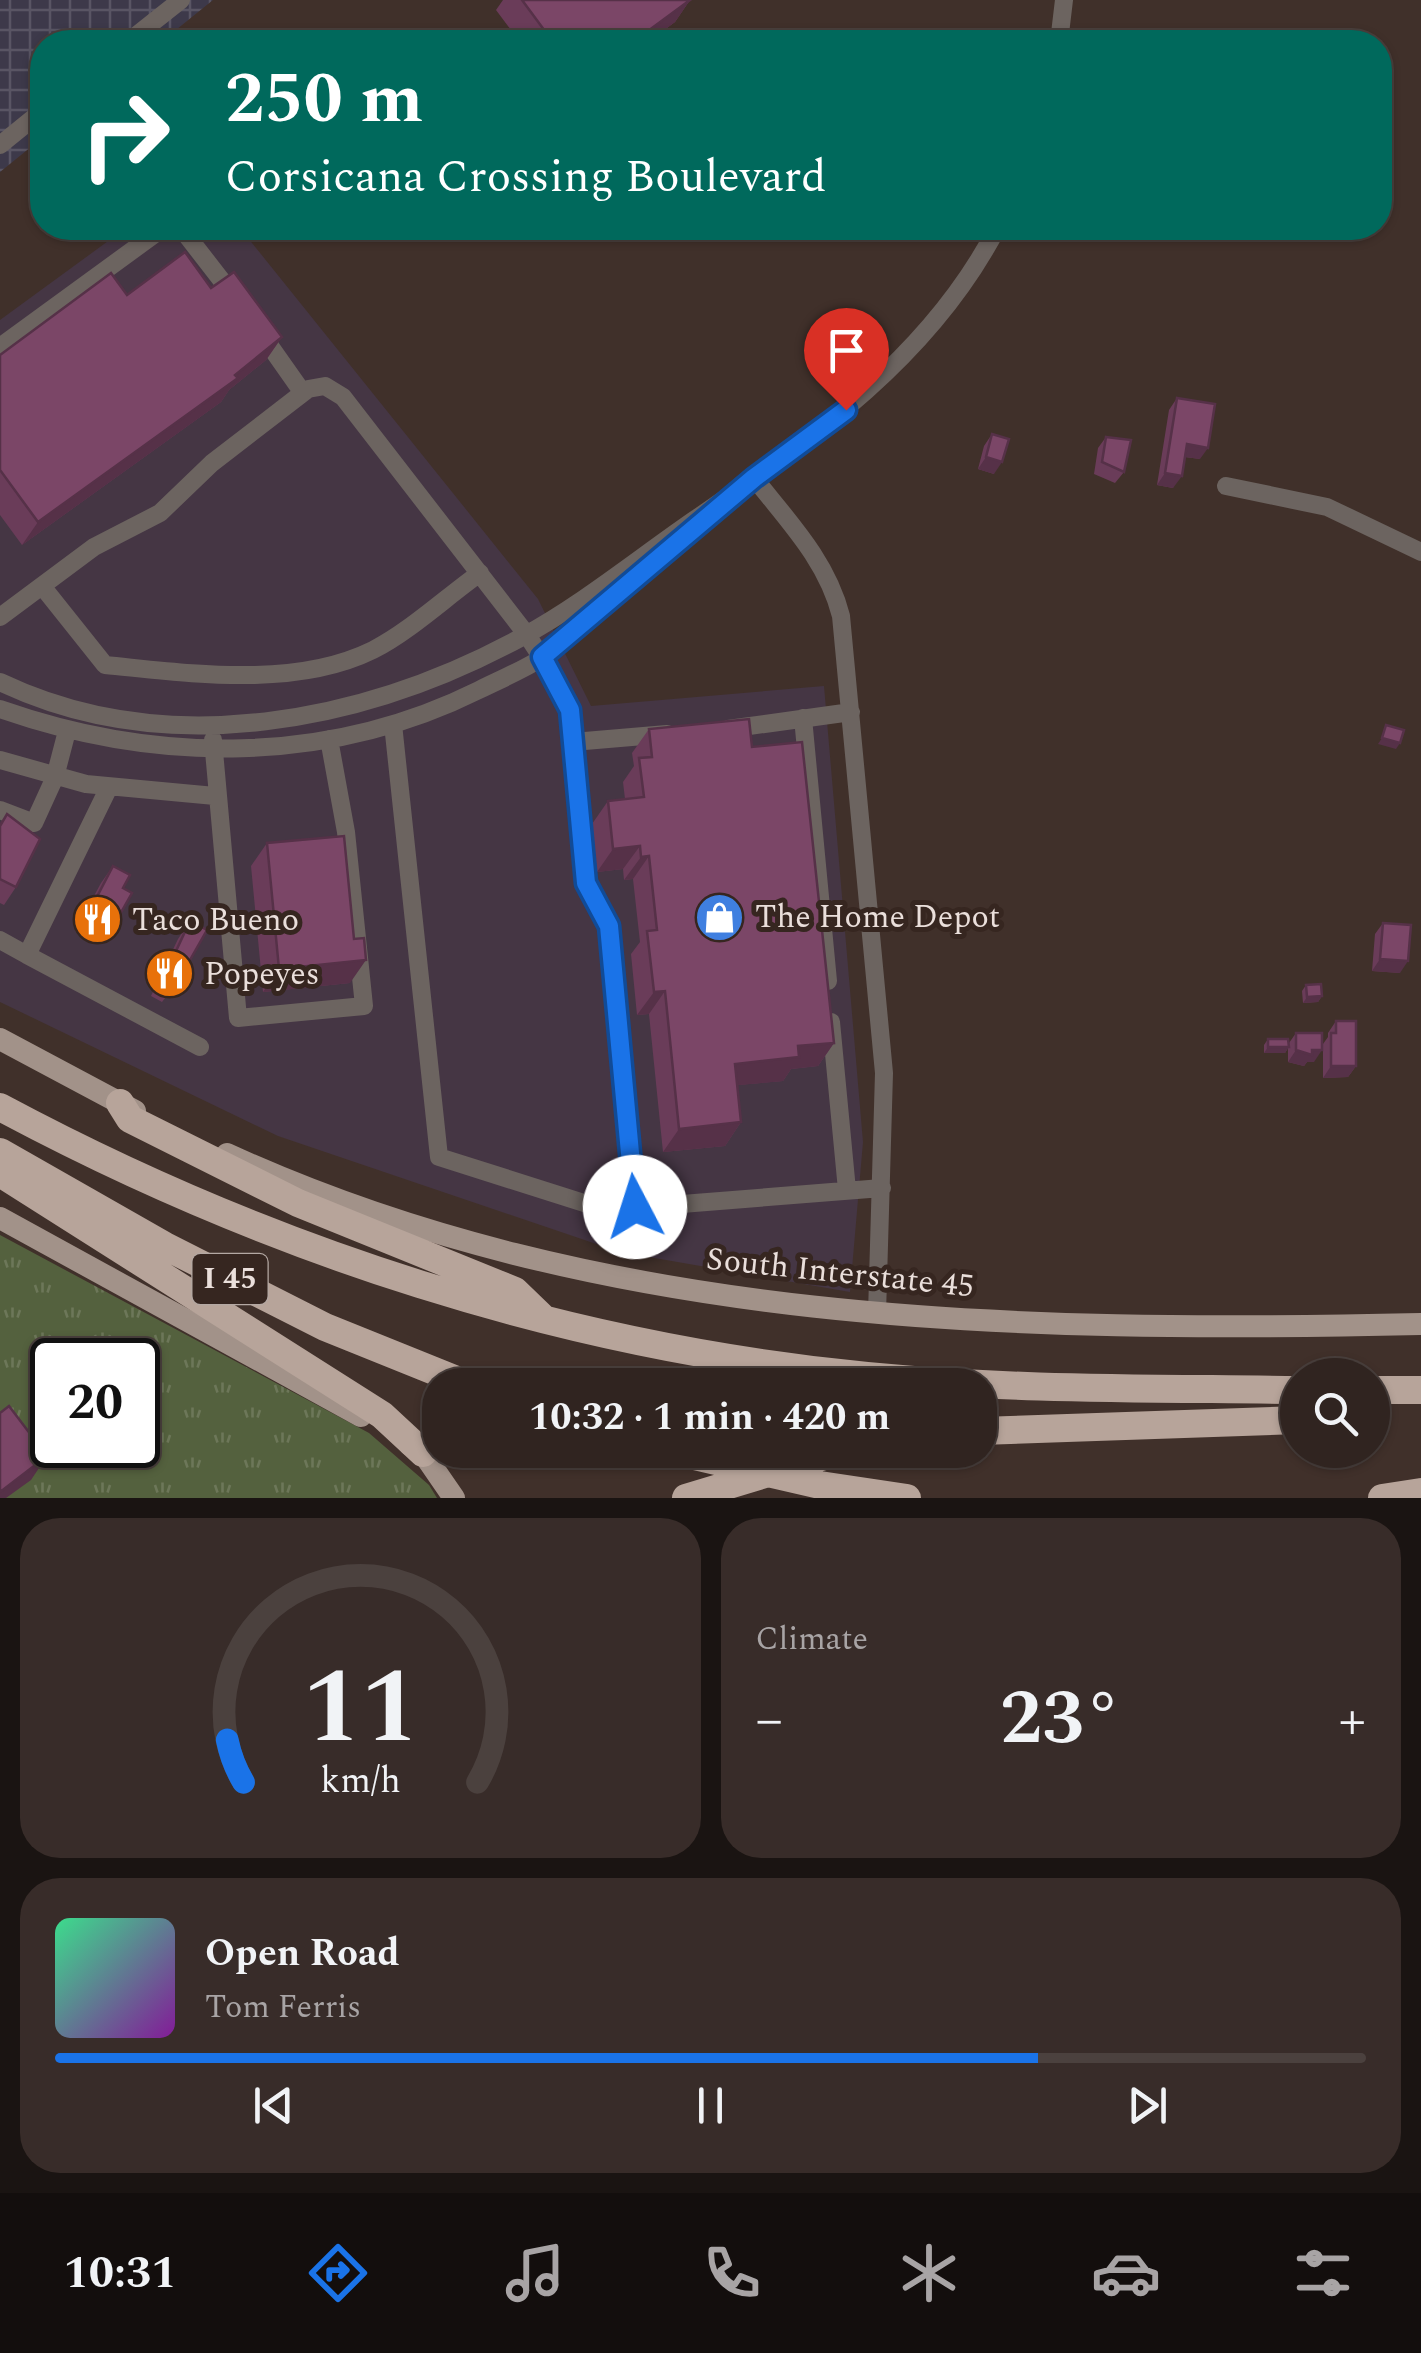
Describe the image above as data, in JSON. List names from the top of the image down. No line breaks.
{"streets":{"highway":["I 45"],"main road":["South Interstate 45"]},"places":{"shop":["The Home Depot"],"restaurant":["Taco Bueno","Popeyes"]},"page":{"turn":["250 m","Corsicana Crossing Boulevard"],"limit":"20","trip":"10:32 · 1 min · 420 m","tile":"Climate","heat":["−","23°","+"],"song":["Open Road","Tom Ferris"],"tabs":"10:31","gauge":["11","km/h"]}}
